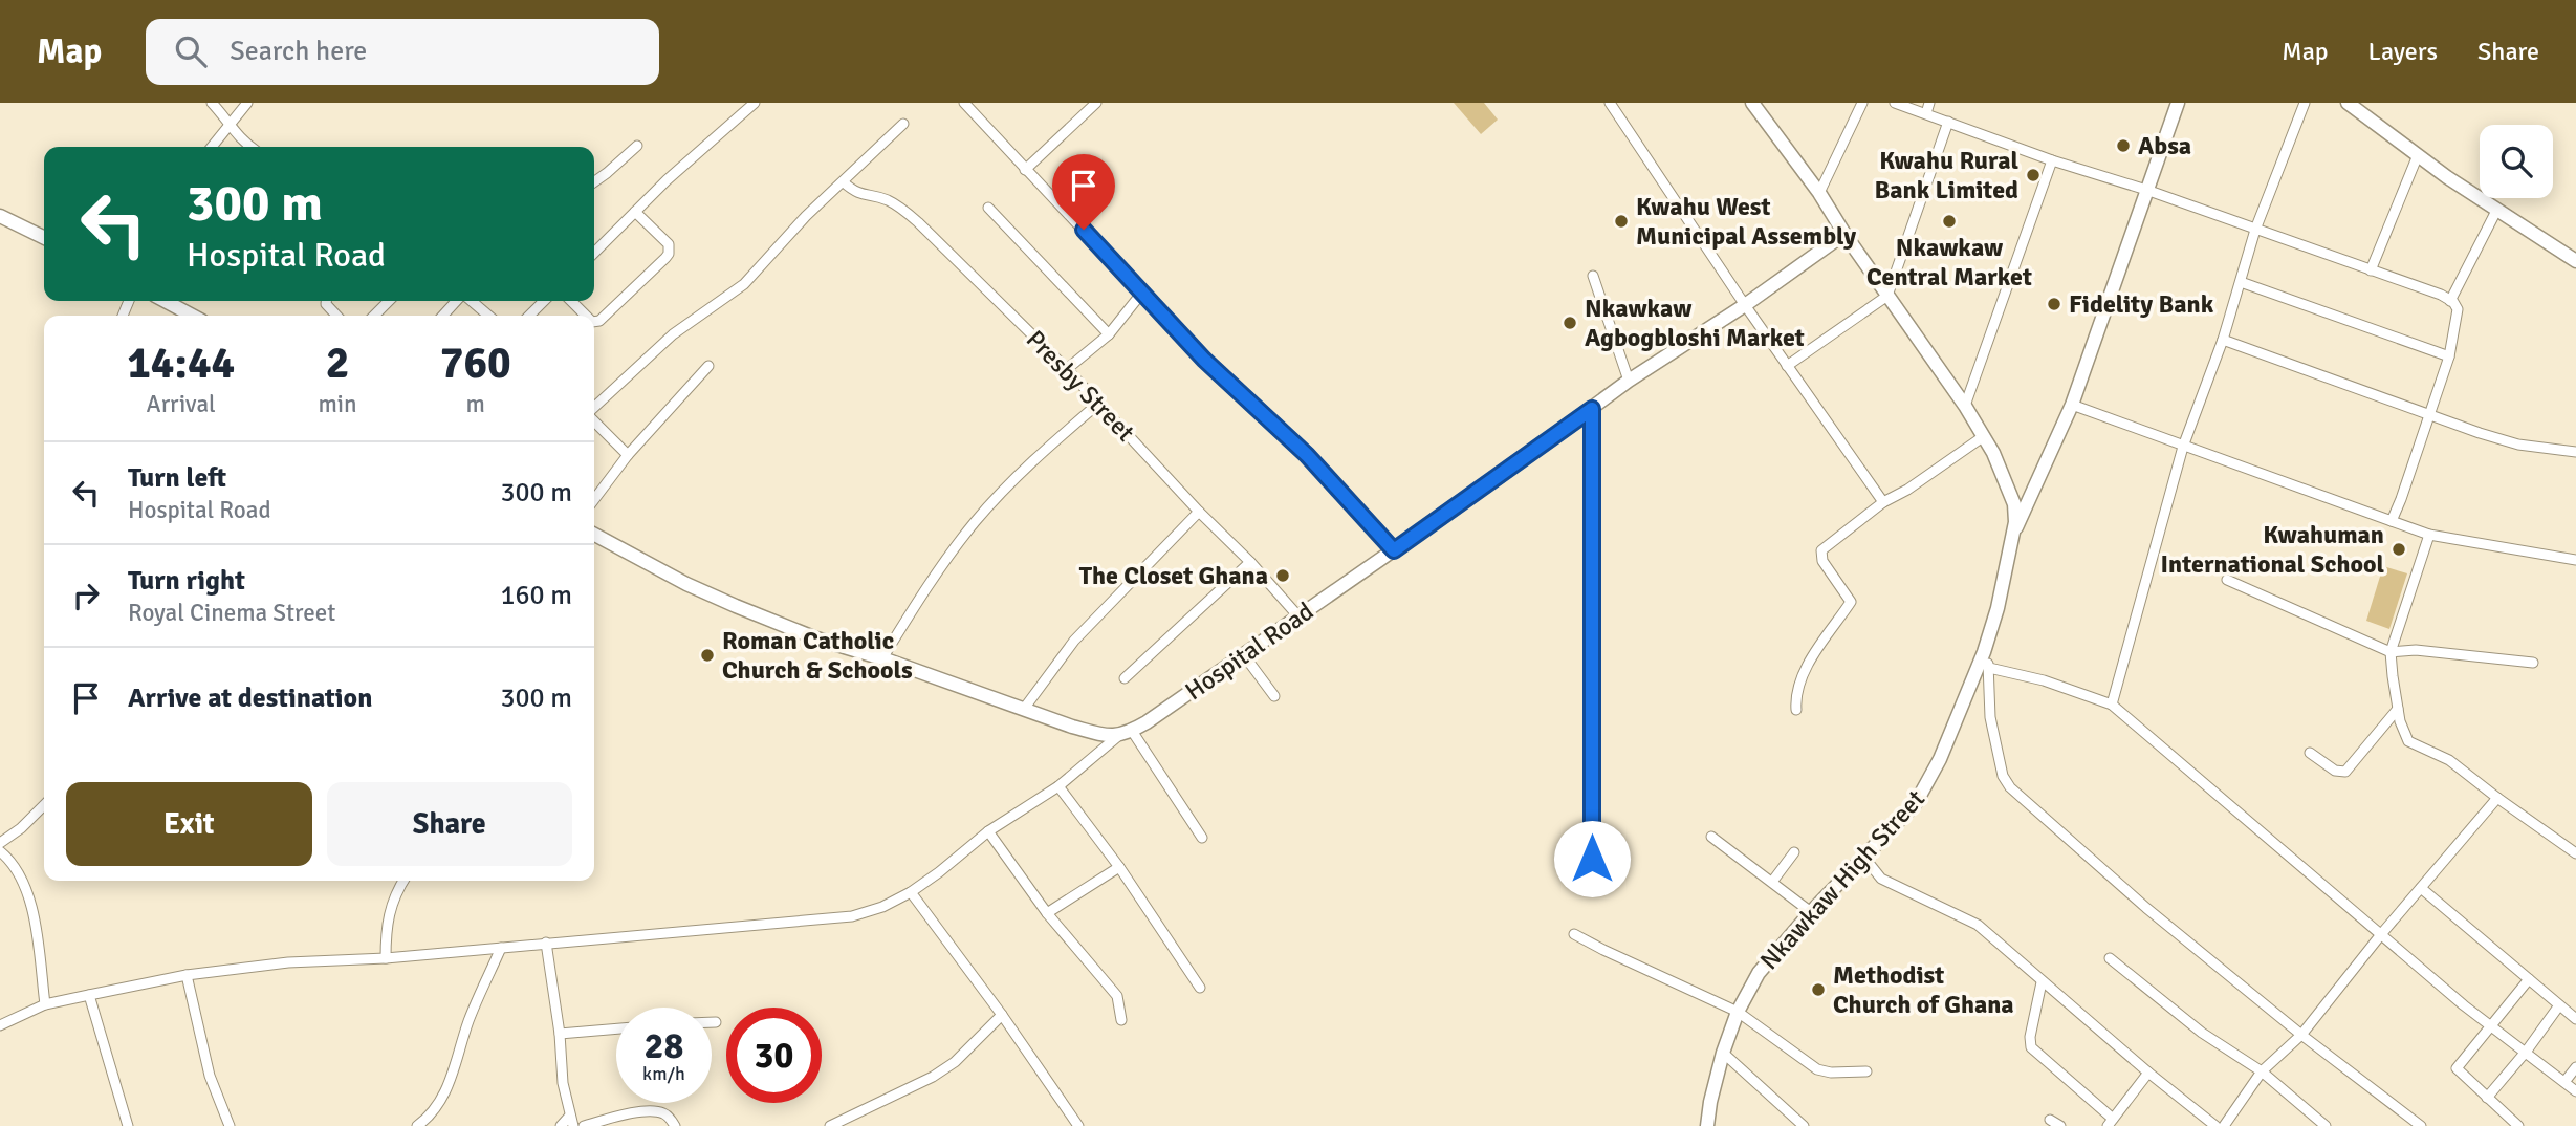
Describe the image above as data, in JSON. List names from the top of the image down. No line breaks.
{"streets":{"main road":["Hospital Road","Nkawkaw High Street"],"street":["Presby Street"]},"crossings":[["Presby Street","Hospital Road"],["Hospital Road","Nkawkaw High Street"]],"places":["Absa","Kwahu Rural Bank Limited","Kwahu West Municipal Assembly","Nkawkaw Central Market","Fidelity Bank","Nkawkaw Agbogbloshi Market","Kwahuman International School","The Closet Ghana","Roman Catholic Church & Schools","Methodist Church of Ghana"],"page":{"header":"Map","search":"Search here","nav":["Map","Layers","Share"],"turn":["300 m","Hospital Road"],"eta":["14:44","Arrival","2","min","760","m"],"list":[{"name":"Turn left","note":"Hospital Road","value":"300 m"},{"name":"Turn right","note":"Royal Cinema Street","value":"160 m"},{"name":"Arrive at destination","value":"300 m"}],"buttons":["Exit","Share"],"speed":"28 km/h","limit":"30"}}
